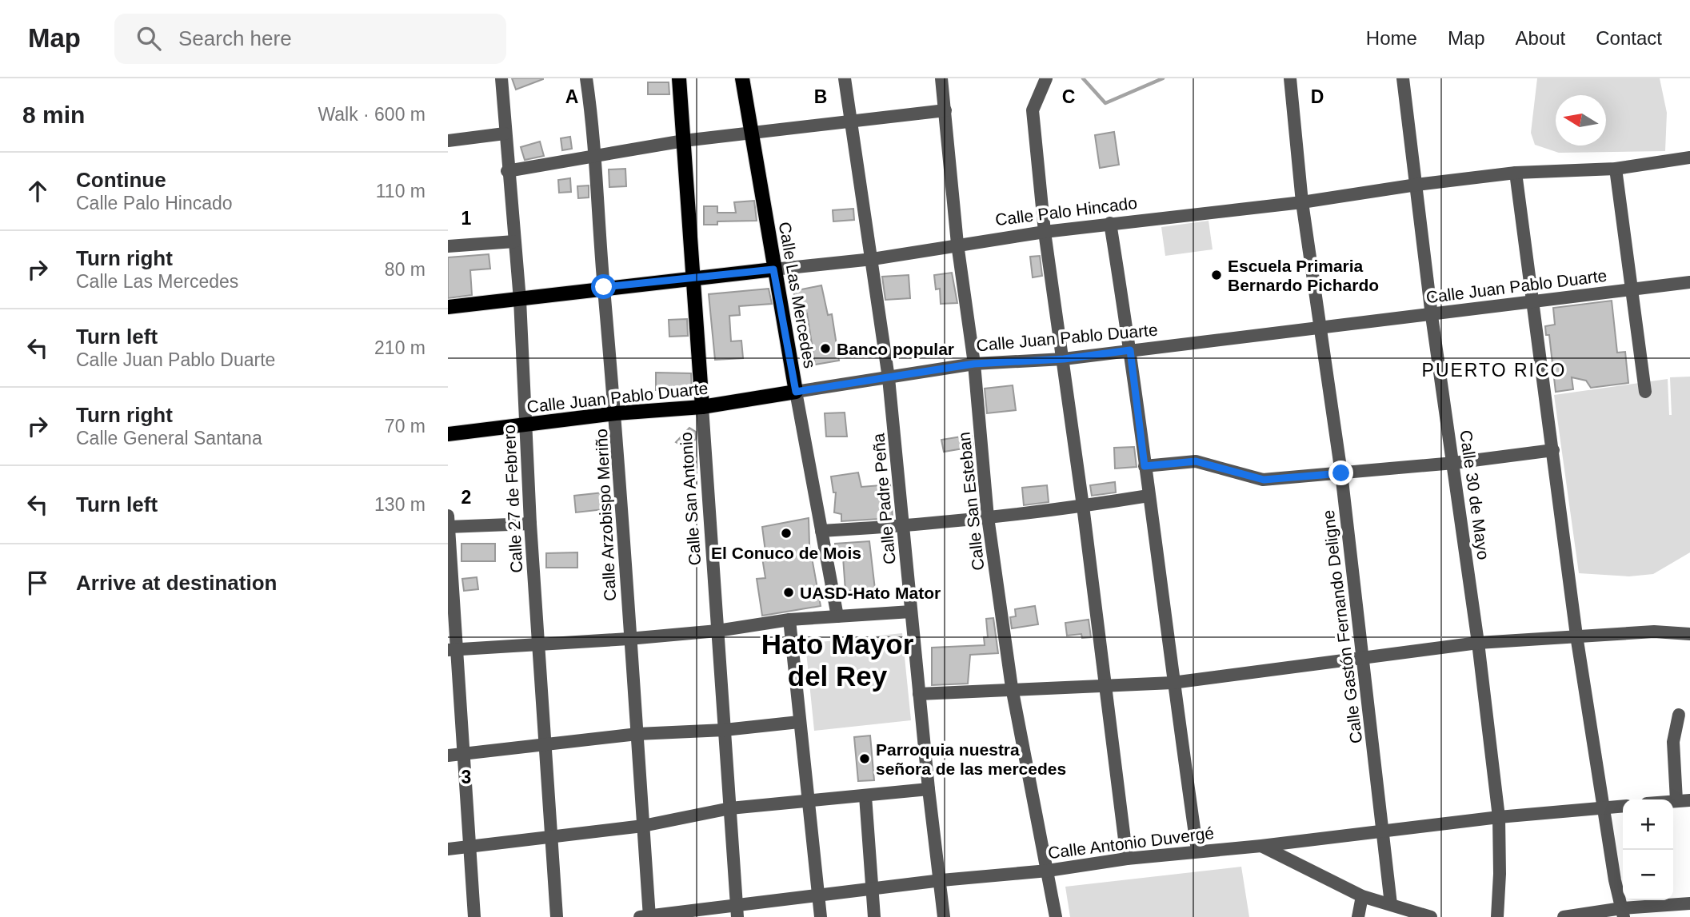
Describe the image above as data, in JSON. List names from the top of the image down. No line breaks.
{"streets":{"main road":["Calle Palo Hincado","Calle Juan Pablo Duarte","Calle Las Mercedes","Calle San Antonio"],"street":["Calle 30 de Mayo","Calle 27 de Febrero","Calle Padre Peña","Calle San Esteban","Calle Arzobispo Meriño","Calle Gastón Fernando Deligne","Calle Antonio Duvergé"]},"crossings":[["Calle Palo Hincado","Calle Las Mercedes"],["Calle Palo Hincado","Calle 30 de Mayo"],["Calle Palo Hincado","Calle 27 de Febrero"],["Calle Palo Hincado","Calle San Antonio"],["Calle Palo Hincado","Calle Padre Peña"],["Calle Palo Hincado","Calle San Esteban"],["Calle Palo Hincado","Calle Arzobispo Meriño"],["Calle Palo Hincado","Calle Gastón Fernando Deligne"],["Calle Juan Pablo Duarte","Calle Las Mercedes"],["Calle Juan Pablo Duarte","Calle 30 de Mayo"],["Calle Juan Pablo Duarte","Calle 27 de Febrero"],["Calle Juan Pablo Duarte","Calle San Antonio"],["Calle Juan Pablo Duarte","Calle Padre Peña"],["Calle Juan Pablo Duarte","Calle San Esteban"],["Calle Juan Pablo Duarte","Calle Arzobispo Meriño"],["Calle Juan Pablo Duarte","Calle Gastón Fernando Deligne"],["Calle 30 de Mayo","Calle Antonio Duvergé"],["Calle San Antonio","Calle Antonio Duvergé"],["Calle Padre Peña","Calle Antonio Duvergé"],["Calle San Esteban","Calle Antonio Duvergé"],["Calle Arzobispo Meriño","Calle Antonio Duvergé"],["Calle Gastón Fernando Deligne","Calle Antonio Duvergé"]],"districts":["PUERTO RICO","Hato Mayor del Rey"],"places":["Escuela Primaria Bernardo Pichardo","Banco popular","El Conuco de Mois","UASD-Hato Mator","Parroquia nuestra señora de las mercedes"],"north":"left","page":{"header":"Map","search":"Search here","nav":["Home","Map","About","Contact"],"heading":["8 min","Walk · 600 m"],"list":[["Continue","Calle Palo Hincado","110 m"],["Turn right","Calle Las Mercedes","80 m"],["Turn left","Calle Juan Pablo Duarte","210 m"],["Turn right","Calle General Santana","70 m"],["Turn left","130 m"],"Arrive at destination"],"map_buttons":["+","−"]},"grid":{"columns":["A","B","C","D"],"rows":["1","2","3"]}}
